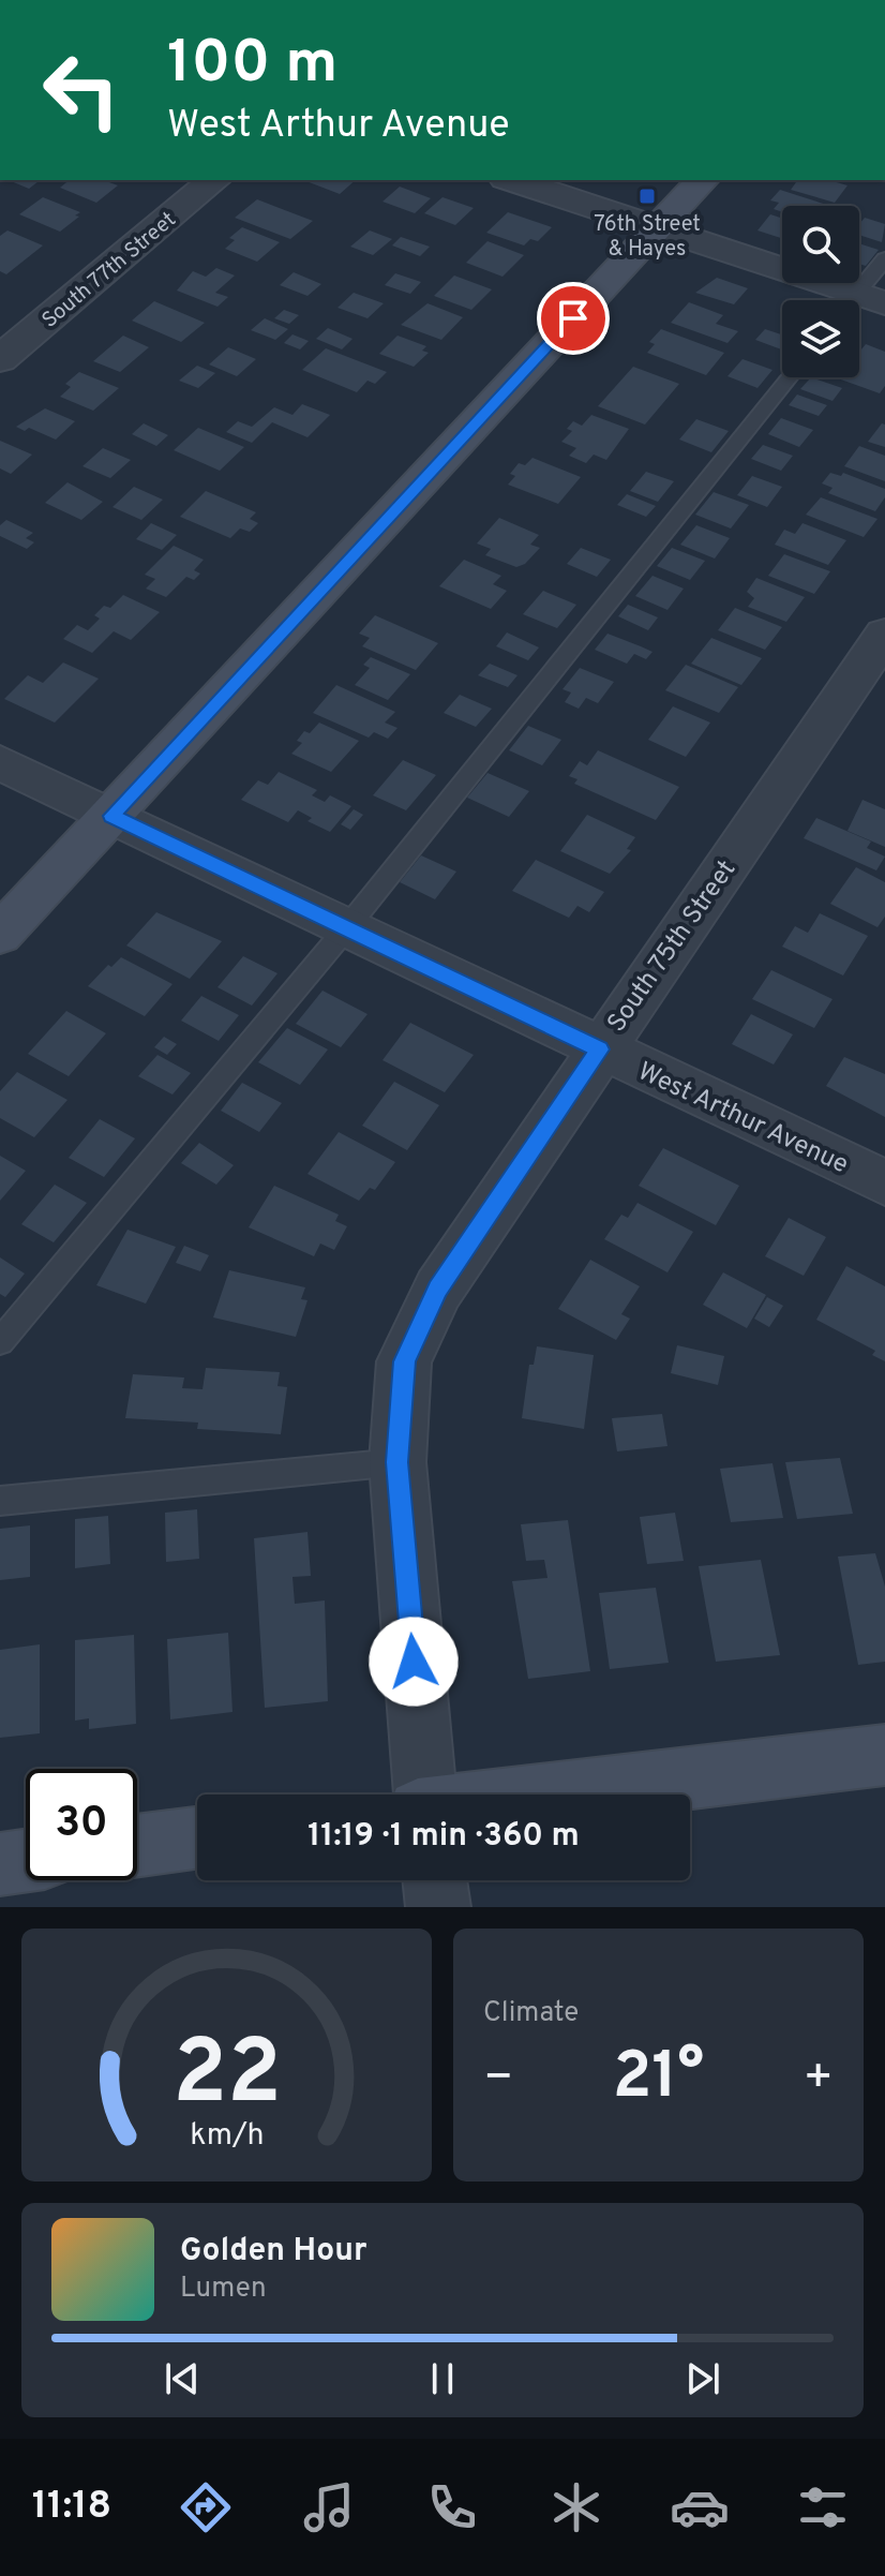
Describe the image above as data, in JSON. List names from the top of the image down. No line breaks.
{"streets":{"street":["South 77th Street","South 75th Street","West Arthur Avenue"]},"crossings":[["South 75th Street","West Arthur Avenue"]],"places":{"transit":["76th Street & Hayes"]},"page":{"turn":["100 m","West Arthur Avenue"],"limit":"30","trip":"11:19 · 1 min · 360 m","tile":"Climate","heat":["−","21°","+"],"song":["Golden Hour","Lumen"],"tabs":"11:18","gauge":["22","km/h"]}}
